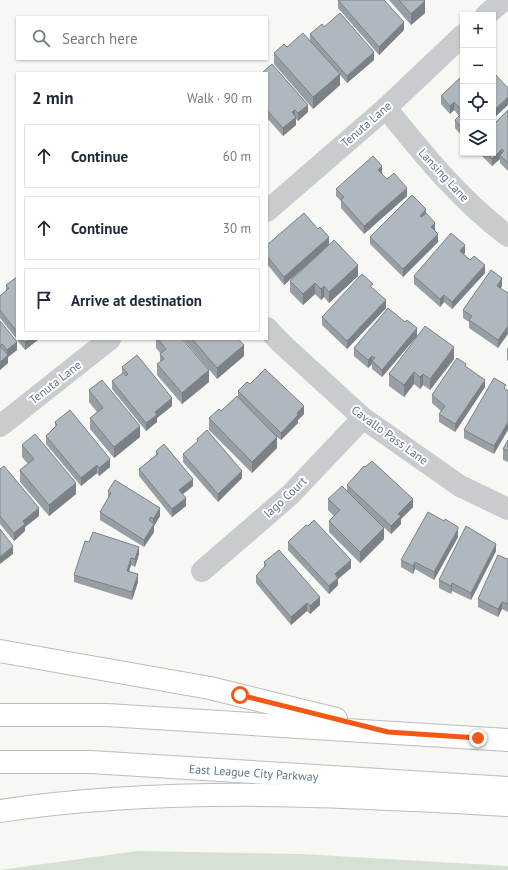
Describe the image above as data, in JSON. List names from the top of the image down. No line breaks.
{"streets":{"main road":["East League City Parkway"],"street":["Tenuta Lane","Lansing Lane","Cavallo Pass Lane","Iago Court"]},"crossings":[["Tenuta Lane","Lansing Lane"],["Cavallo Pass Lane","Iago Court"]],"page":{"map_buttons":["+","−"],"search":"Search here","heading":["2 min","Walk · 90 m"],"list":[["Continue","60 m"],["Continue","30 m"],"Arrive at destination"]}}
